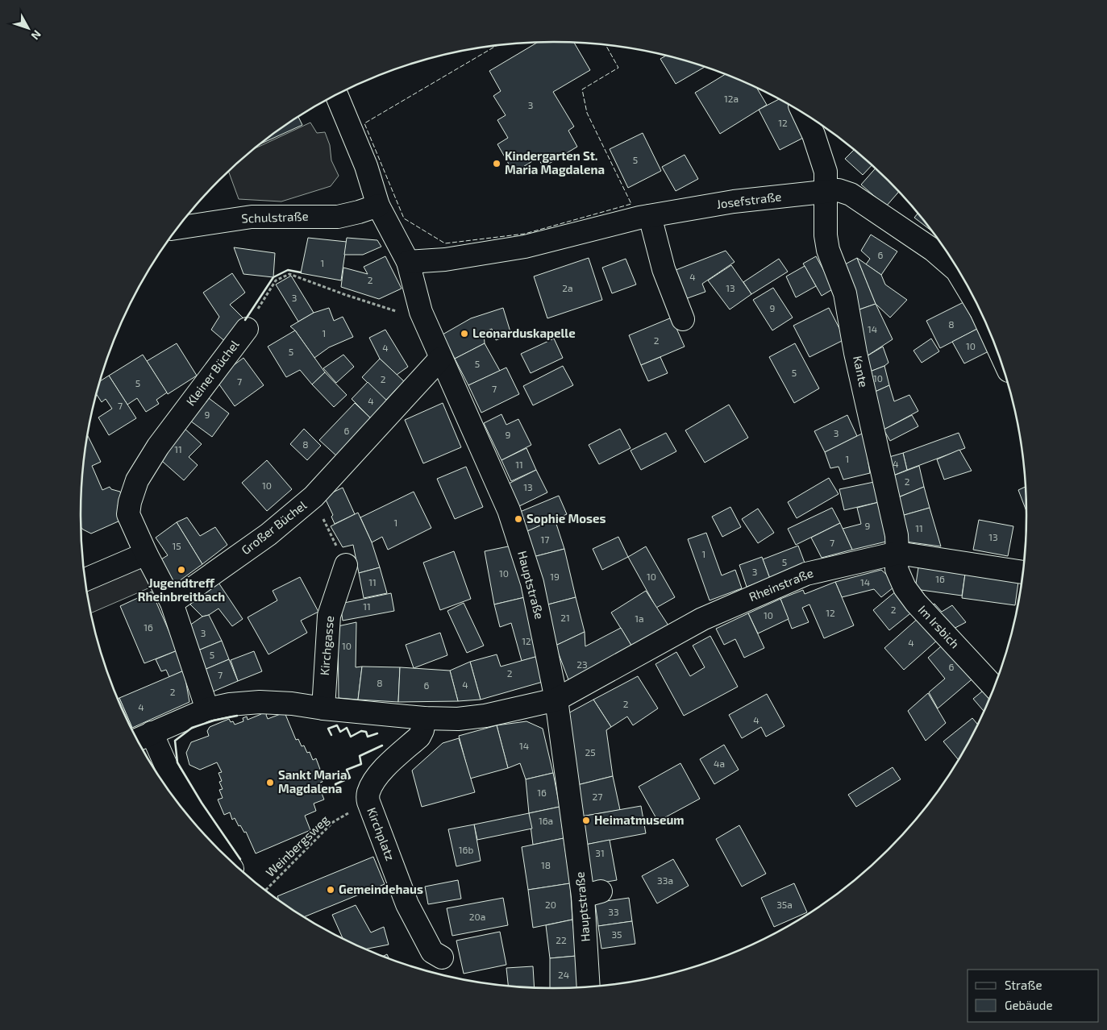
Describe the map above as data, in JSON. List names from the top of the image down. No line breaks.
{"streets":{"street":["Josefstraße","Schulstraße","Kante","Kleiner Büchel","Großer Büchel","Hauptstraße","Rheinstraße","Im Irsbich","Kirchgasse","Kirchplatz"],"path":["Weinbergsweg"]},"crossings":[["Josefstraße","Kante"],["Josefstraße","Hauptstraße"],["Schulstraße","Hauptstraße"],["Kante","Rheinstraße"],["Kante","Im Irsbich"],["Kleiner Büchel","Großer Büchel"],["Kleiner Büchel","Hauptstraße"],["Großer Büchel","Hauptstraße"],["Hauptstraße","Rheinstraße"],["Rheinstraße","Im Irsbich"],["Kirchplatz","Weinbergsweg"]],"places":["Kindergarten St. Maria Magdalena","Leonarduskapelle","Sophie Moses","Jugendtreff Rheinbreitbach","Sankt Maria Magdalena","Heimatmuseum","Gemeindehaus"],"house_numbers":["12a","3","12","5","6","1","4","2","2a","13","3","9","8","14","1","2","10","4","5","5","5","10","2","7","5","7","4","7","9","6","3","9","8","11","1","4","11","2","10","13","1","9","11","13","17","7","15","1","5","3","10","19","10","16","11","14","11","2","12","10","21","1a","16","3","12","4","10","5","23","6","2","7","8","4","6","2","2","4","4","14","25","4a","16","27","16a","16b","31","18","33a","20","35a","33","20a","35","22","24"],"legend":["Straße","Gebäude"],"north":"bottom right"}
